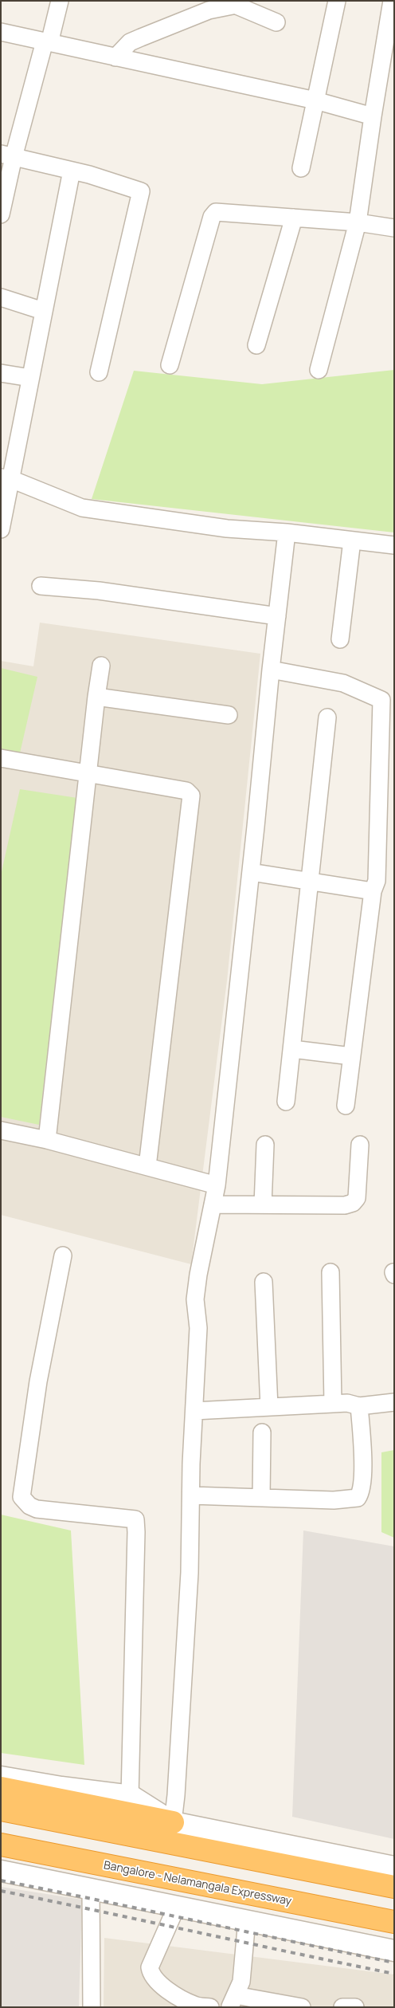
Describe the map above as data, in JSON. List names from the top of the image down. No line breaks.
{"streets":{"highway":["Bangalore - Nelamangala Expressway"]}}
